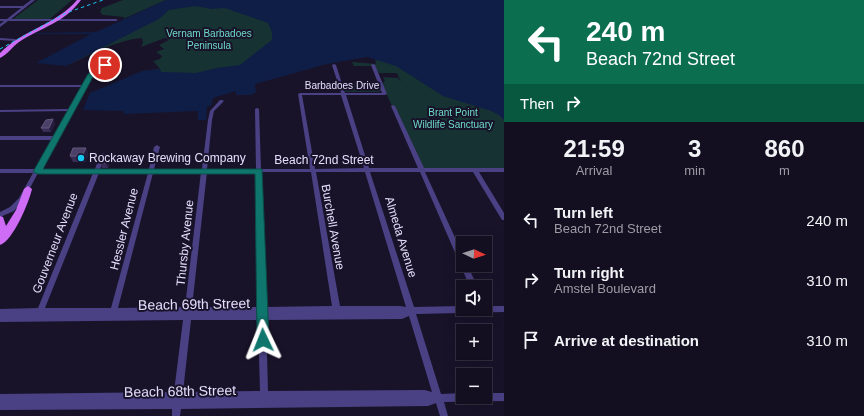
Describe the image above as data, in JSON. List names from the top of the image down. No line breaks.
{"streets":{"street":["Barbadoes Drive","Beach 72nd Street","Burchell Avenue","Hessler Avenue","Almeda Avenue","Gouverneur Avenue","Thursby Avenue","Beach 69th Street","Beach 68th Street"]},"crossings":[["Barbadoes Drive","Burchell Avenue"],["Barbadoes Drive","Almeda Avenue"],["Beach 72nd Street","Burchell Avenue"],["Beach 72nd Street","Hessler Avenue"],["Beach 72nd Street","Almeda Avenue"],["Beach 72nd Street","Gouverneur Avenue"],["Beach 72nd Street","Thursby Avenue"],["Burchell Avenue","Beach 69th Street"],["Hessler Avenue","Beach 69th Street"],["Almeda Avenue","Beach 69th Street"],["Almeda Avenue","Beach 68th Street"],["Gouverneur Avenue","Beach 69th Street"],["Thursby Avenue","Beach 69th Street"],["Thursby Avenue","Beach 68th Street"]],"parks":["Vernam Barbadoes Peninsula","Brant Point Wildlife Sanctuary"],"places":["Rockaway Brewing Company"],"north":"right","page":{"turn":["240 m","Beach 72nd Street"],"then":"Then","eta":["21:59","Arrival","3","min","860","m"],"list":[{"name":"Turn left","note":"Beach 72nd Street","value":"240 m"},{"name":"Turn right","note":"Amstel Boulevard","value":"310 m"},{"name":"Arrive at destination","value":"310 m"}],"map_buttons":["+","−"]}}
